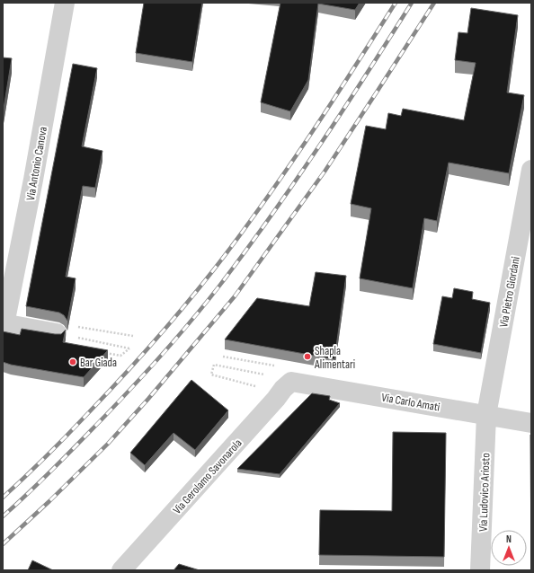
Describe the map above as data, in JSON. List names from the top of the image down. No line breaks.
{"streets":{"street":["Via Antonio Canova","Via Pietro Giordani","Via Carlo Amati","Via Gerolamo Savonarola","Via Ludovico Ariosto"]},"crossings":[["Via Pietro Giordani","Via Carlo Amati"],["Via Pietro Giordani","Via Ludovico Ariosto"],["Via Carlo Amati","Via Gerolamo Savonarola"],["Via Carlo Amati","Via Ludovico Ariosto"]],"places":["Shapla Alimentari","Bar Giada"],"north":"top"}
